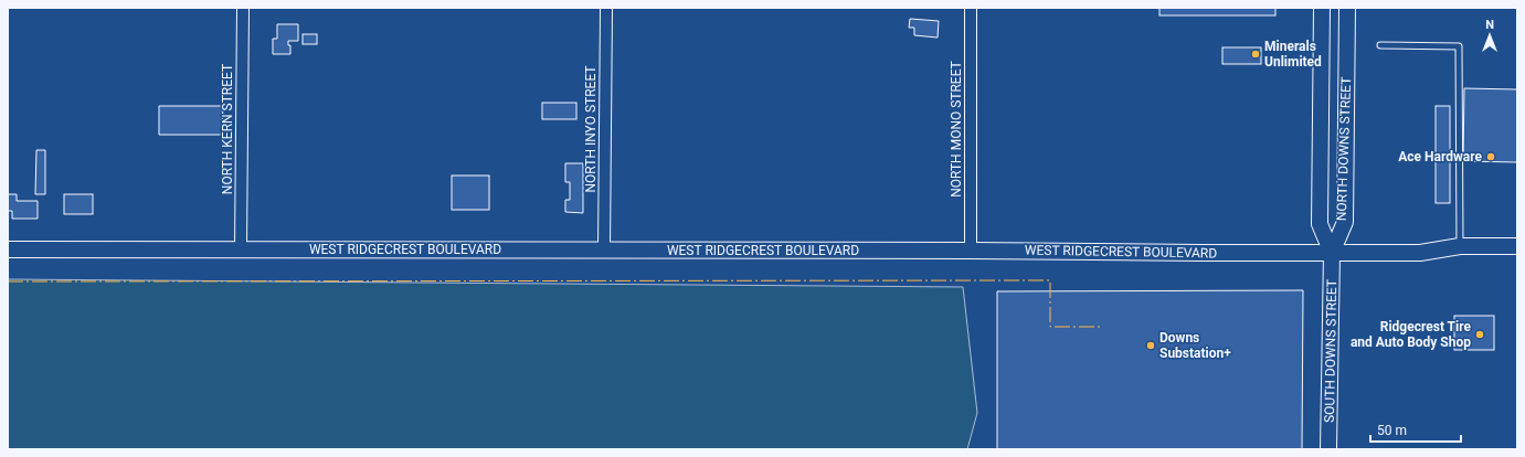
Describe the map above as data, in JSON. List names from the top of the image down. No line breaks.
{"streets":{"street":["NORTH KERN STREET","NORTH INYO STREET","NORTH MONO STREET","NORTH DOWNS STREET","WEST RIDGECREST BOULEVARD","SOUTH DOWNS STREET"]},"crossings":[["NORTH KERN STREET","WEST RIDGECREST BOULEVARD"],["NORTH INYO STREET","WEST RIDGECREST BOULEVARD"],["NORTH MONO STREET","WEST RIDGECREST BOULEVARD"],["NORTH DOWNS STREET","WEST RIDGECREST BOULEVARD"],["NORTH DOWNS STREET","SOUTH DOWNS STREET"],["WEST RIDGECREST BOULEVARD","SOUTH DOWNS STREET"]],"places":["Minerals Unlimited","Ace Hardware","Ridgecrest Tire and Auto Body Shop","Downs Substation+"],"scale_bar":"50 m","north":"top"}
